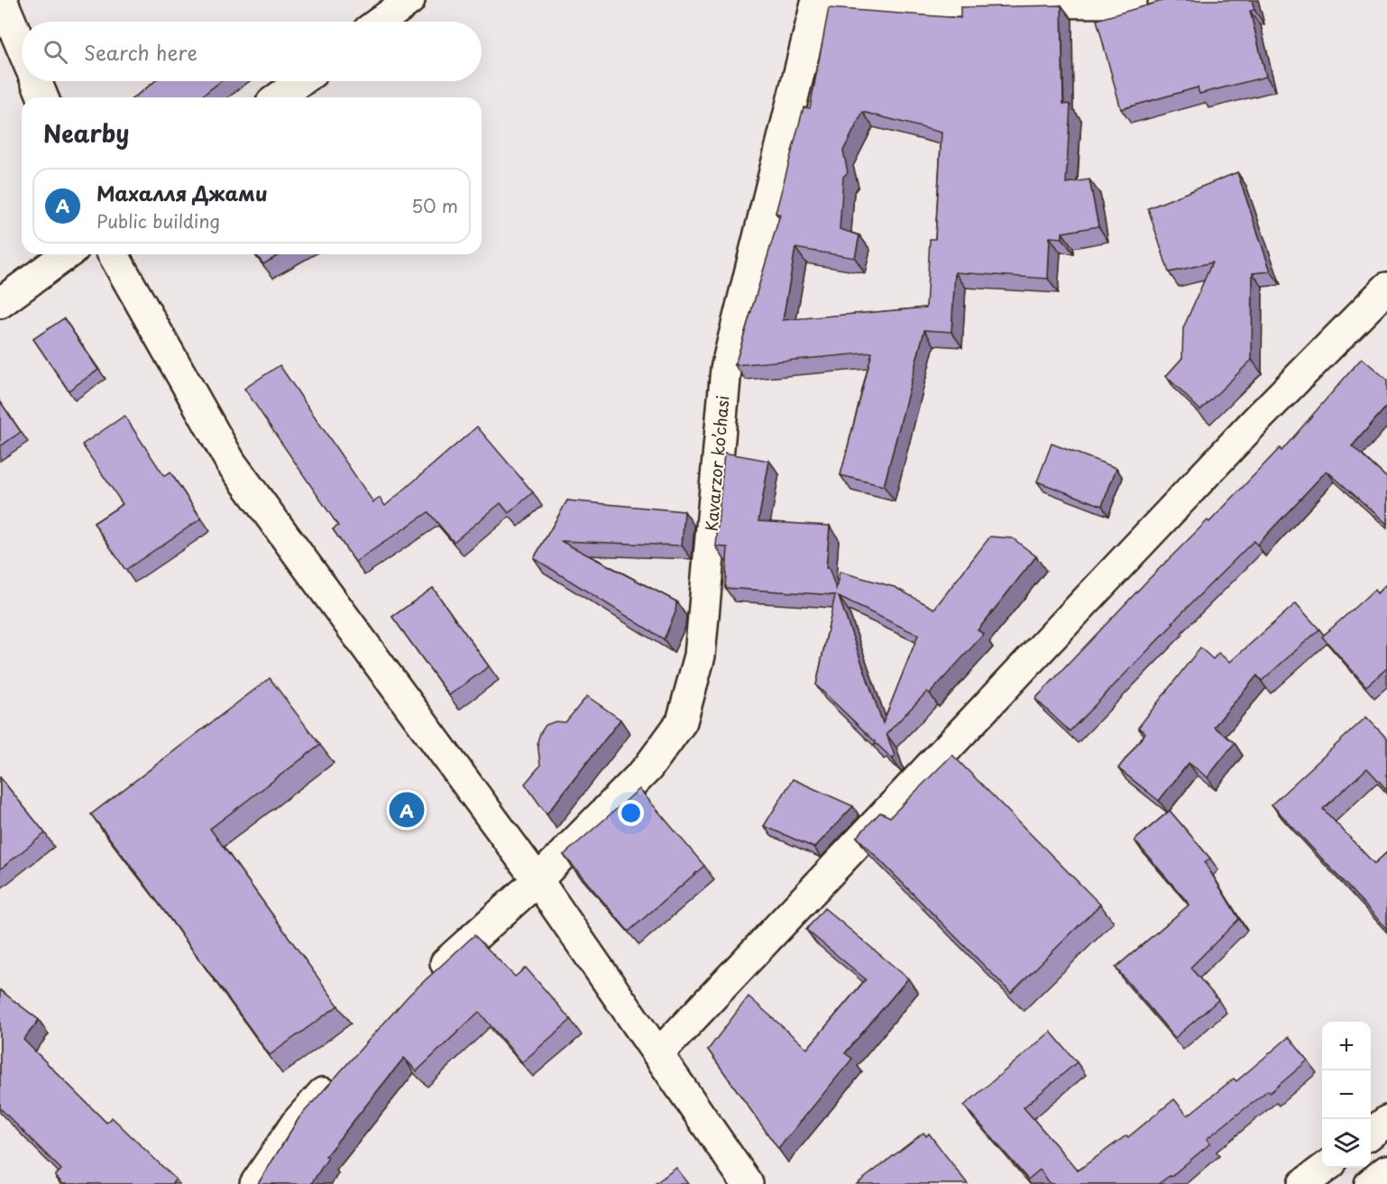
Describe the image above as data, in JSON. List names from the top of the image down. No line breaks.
{"streets":{"street":["Kavarzor ko’chasi"]},"page":{"search":"Search here","heading":"Nearby","list":[{"mark":"A","name":"Махалля Джами","note":"Public building","value":"50 m"}],"pins":"A","map_buttons":["+","−"]}}
